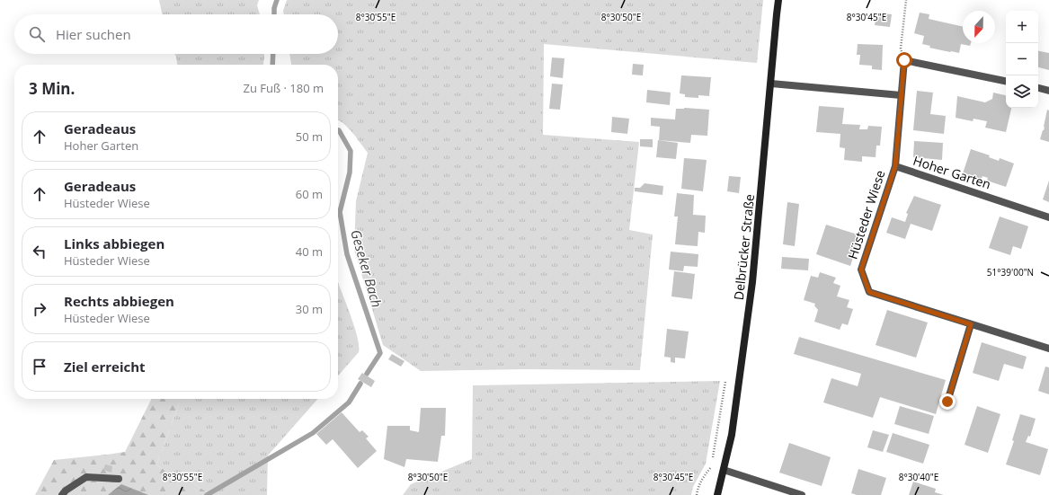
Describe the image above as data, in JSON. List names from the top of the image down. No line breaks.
{"streets":{"main road":["Delbrücker Straße"],"street":["Hoher Garten","Hüsteder Wiese"]},"crossings":[["Hoher Garten","Hüsteder Wiese"]],"water":["Geseker Bach"],"north":"bottom","page":{"map_buttons":["+","−"],"search":"Hier suchen","heading":["3 Min.","Zu Fuß · 180 m"],"list":[["Geradeaus","Hoher Garten","50 m"],["Geradeaus","Hüsteder Wiese","60 m"],["Links abbiegen","Hüsteder Wiese","40 m"],["Rechts abbiegen","Hüsteder Wiese","30 m"],"Ziel erreicht"]},"coordinates":["8°30'55\"E","8°30'50\"E","8°30'45\"E","51°39'00\"N","8°30'40\"E"]}
